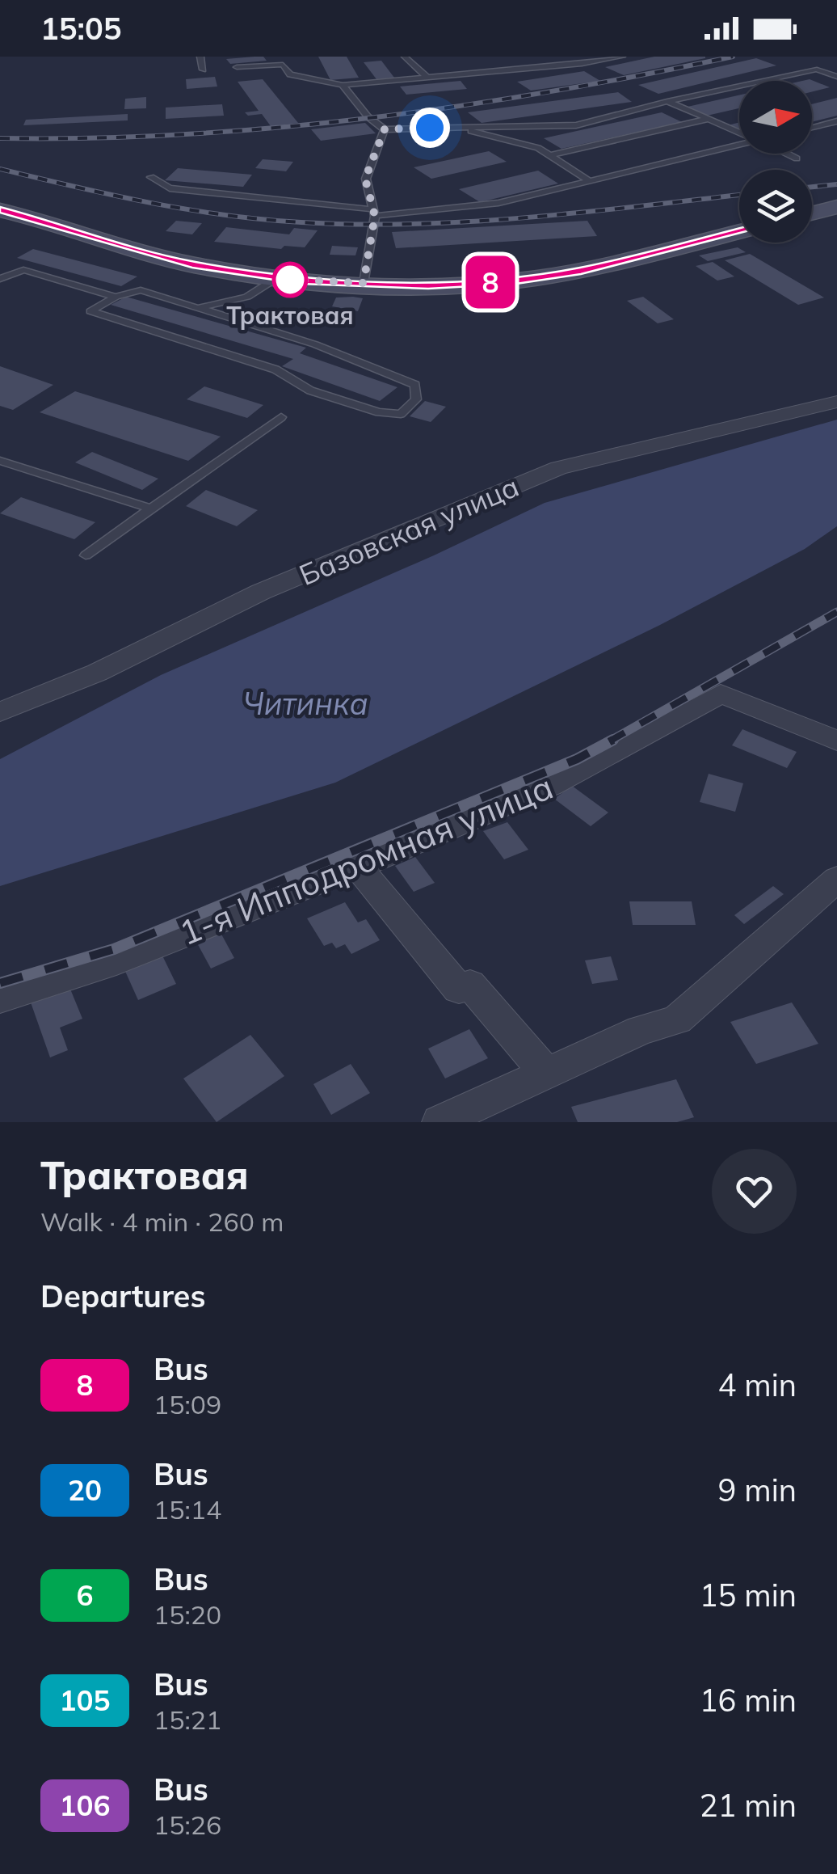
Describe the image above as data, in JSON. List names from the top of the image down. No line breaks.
{"streets":{"street":["Базовская улица","1-я Ипподромная улица"]},"water":["Читинка"],"places":["Трактовая"],"lines":["bus line 8"],"north":"right","page":{"status":"15:05","on_map":"8","heading":[["Трактовая","Walk · 4 min · 260 m"],"Departures"],"list":[{"mark":"8","name":"Bus","note":"15:09","value":"4 min"},{"mark":"20","name":"Bus","note":"15:14","value":"9 min"},{"mark":"6","name":"Bus","note":"15:20","value":"15 min"},{"mark":"105","name":"Bus","note":"15:21","value":"16 min"},{"mark":"106","name":"Bus","note":"15:26","value":"21 min"}]}}
